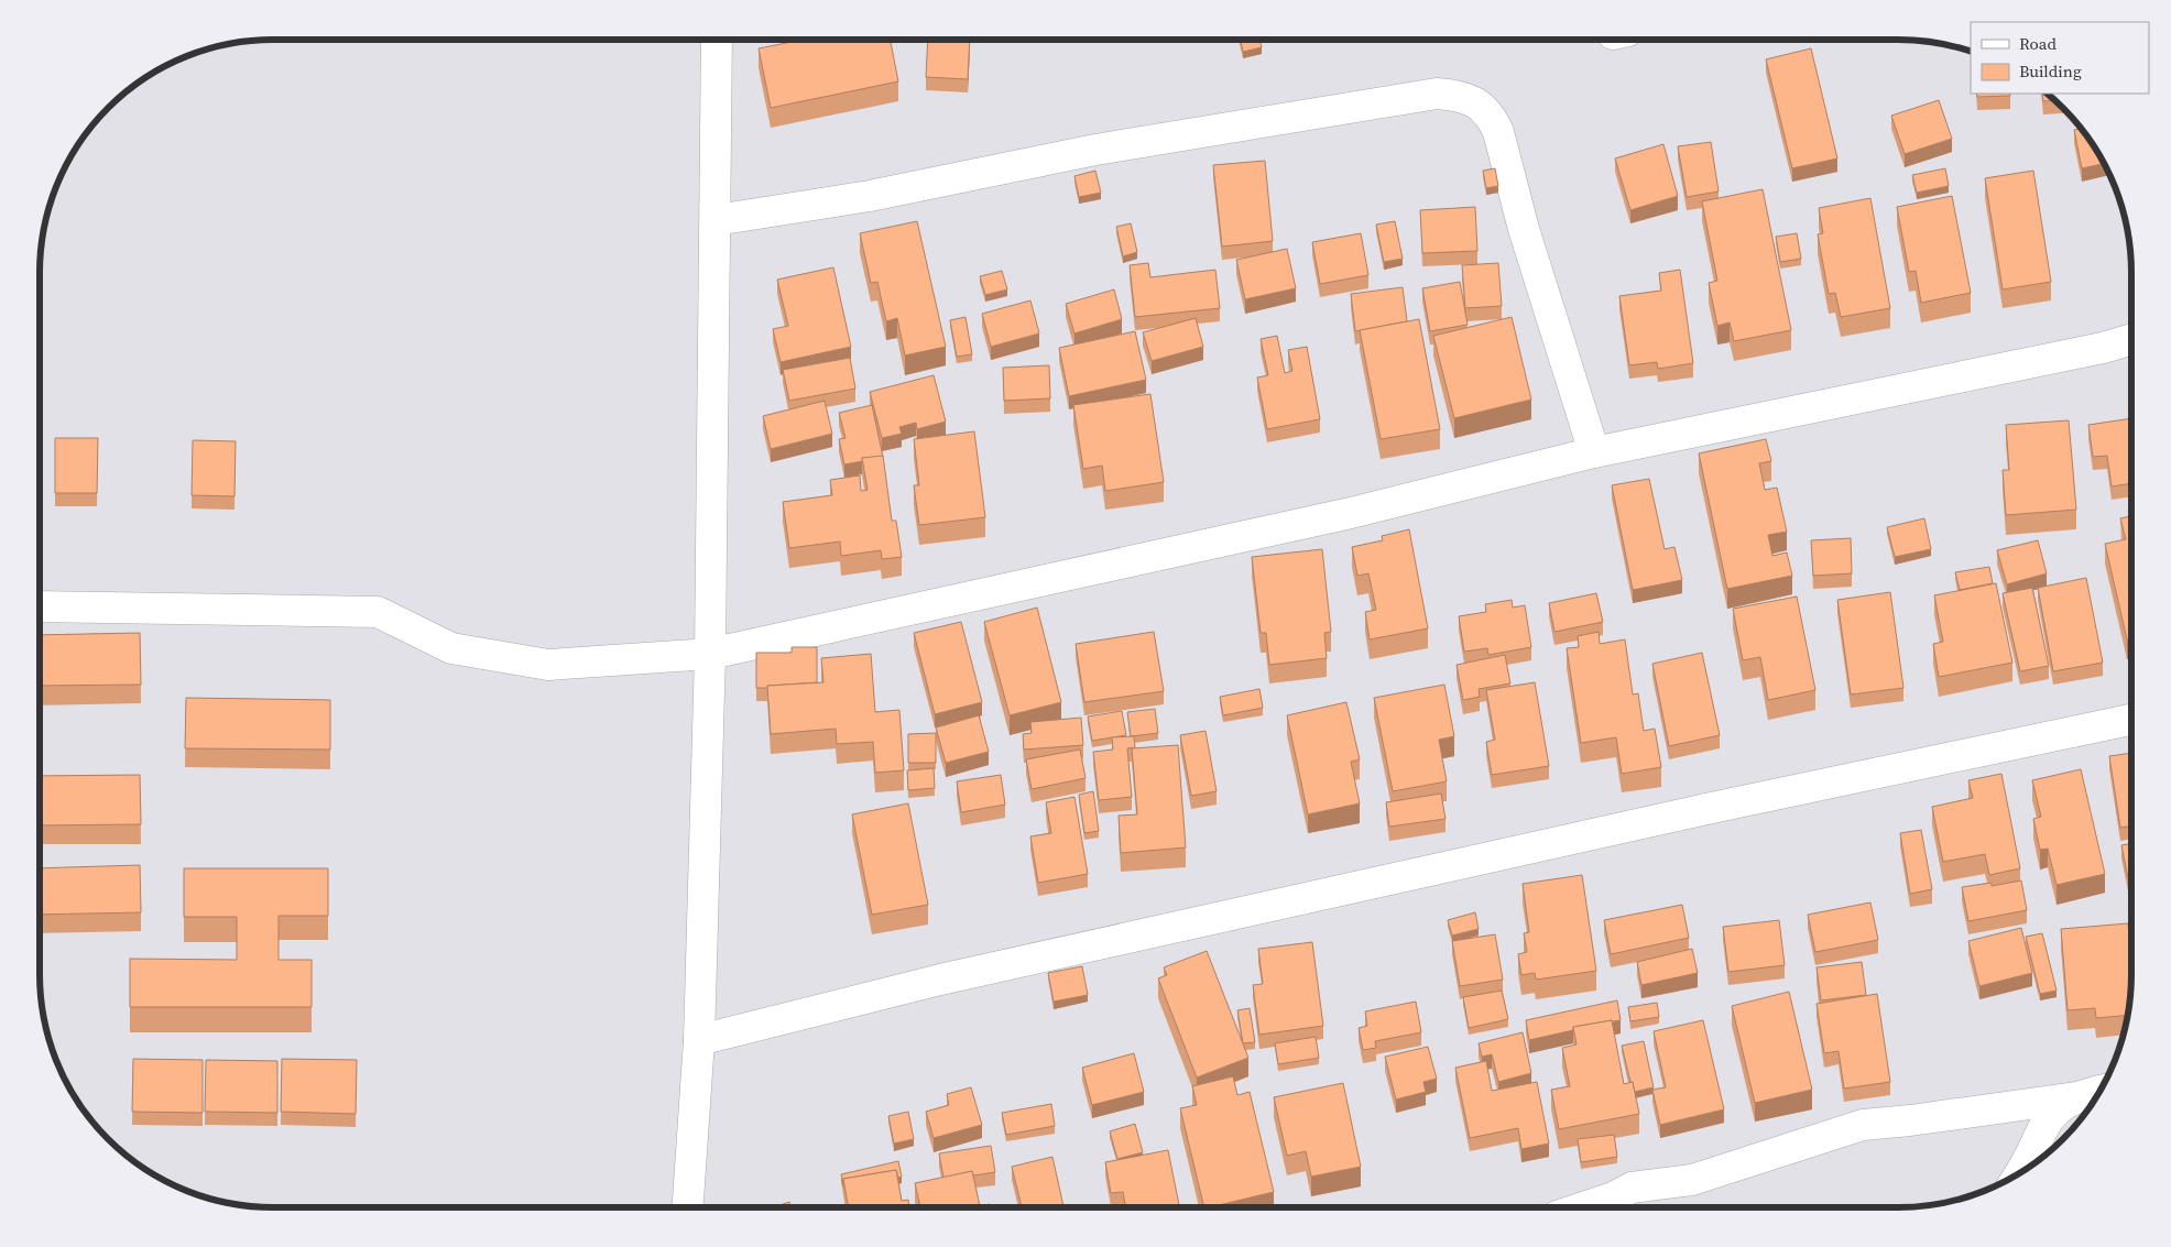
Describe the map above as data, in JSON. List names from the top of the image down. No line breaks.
{"legend":["Road","Building"]}
